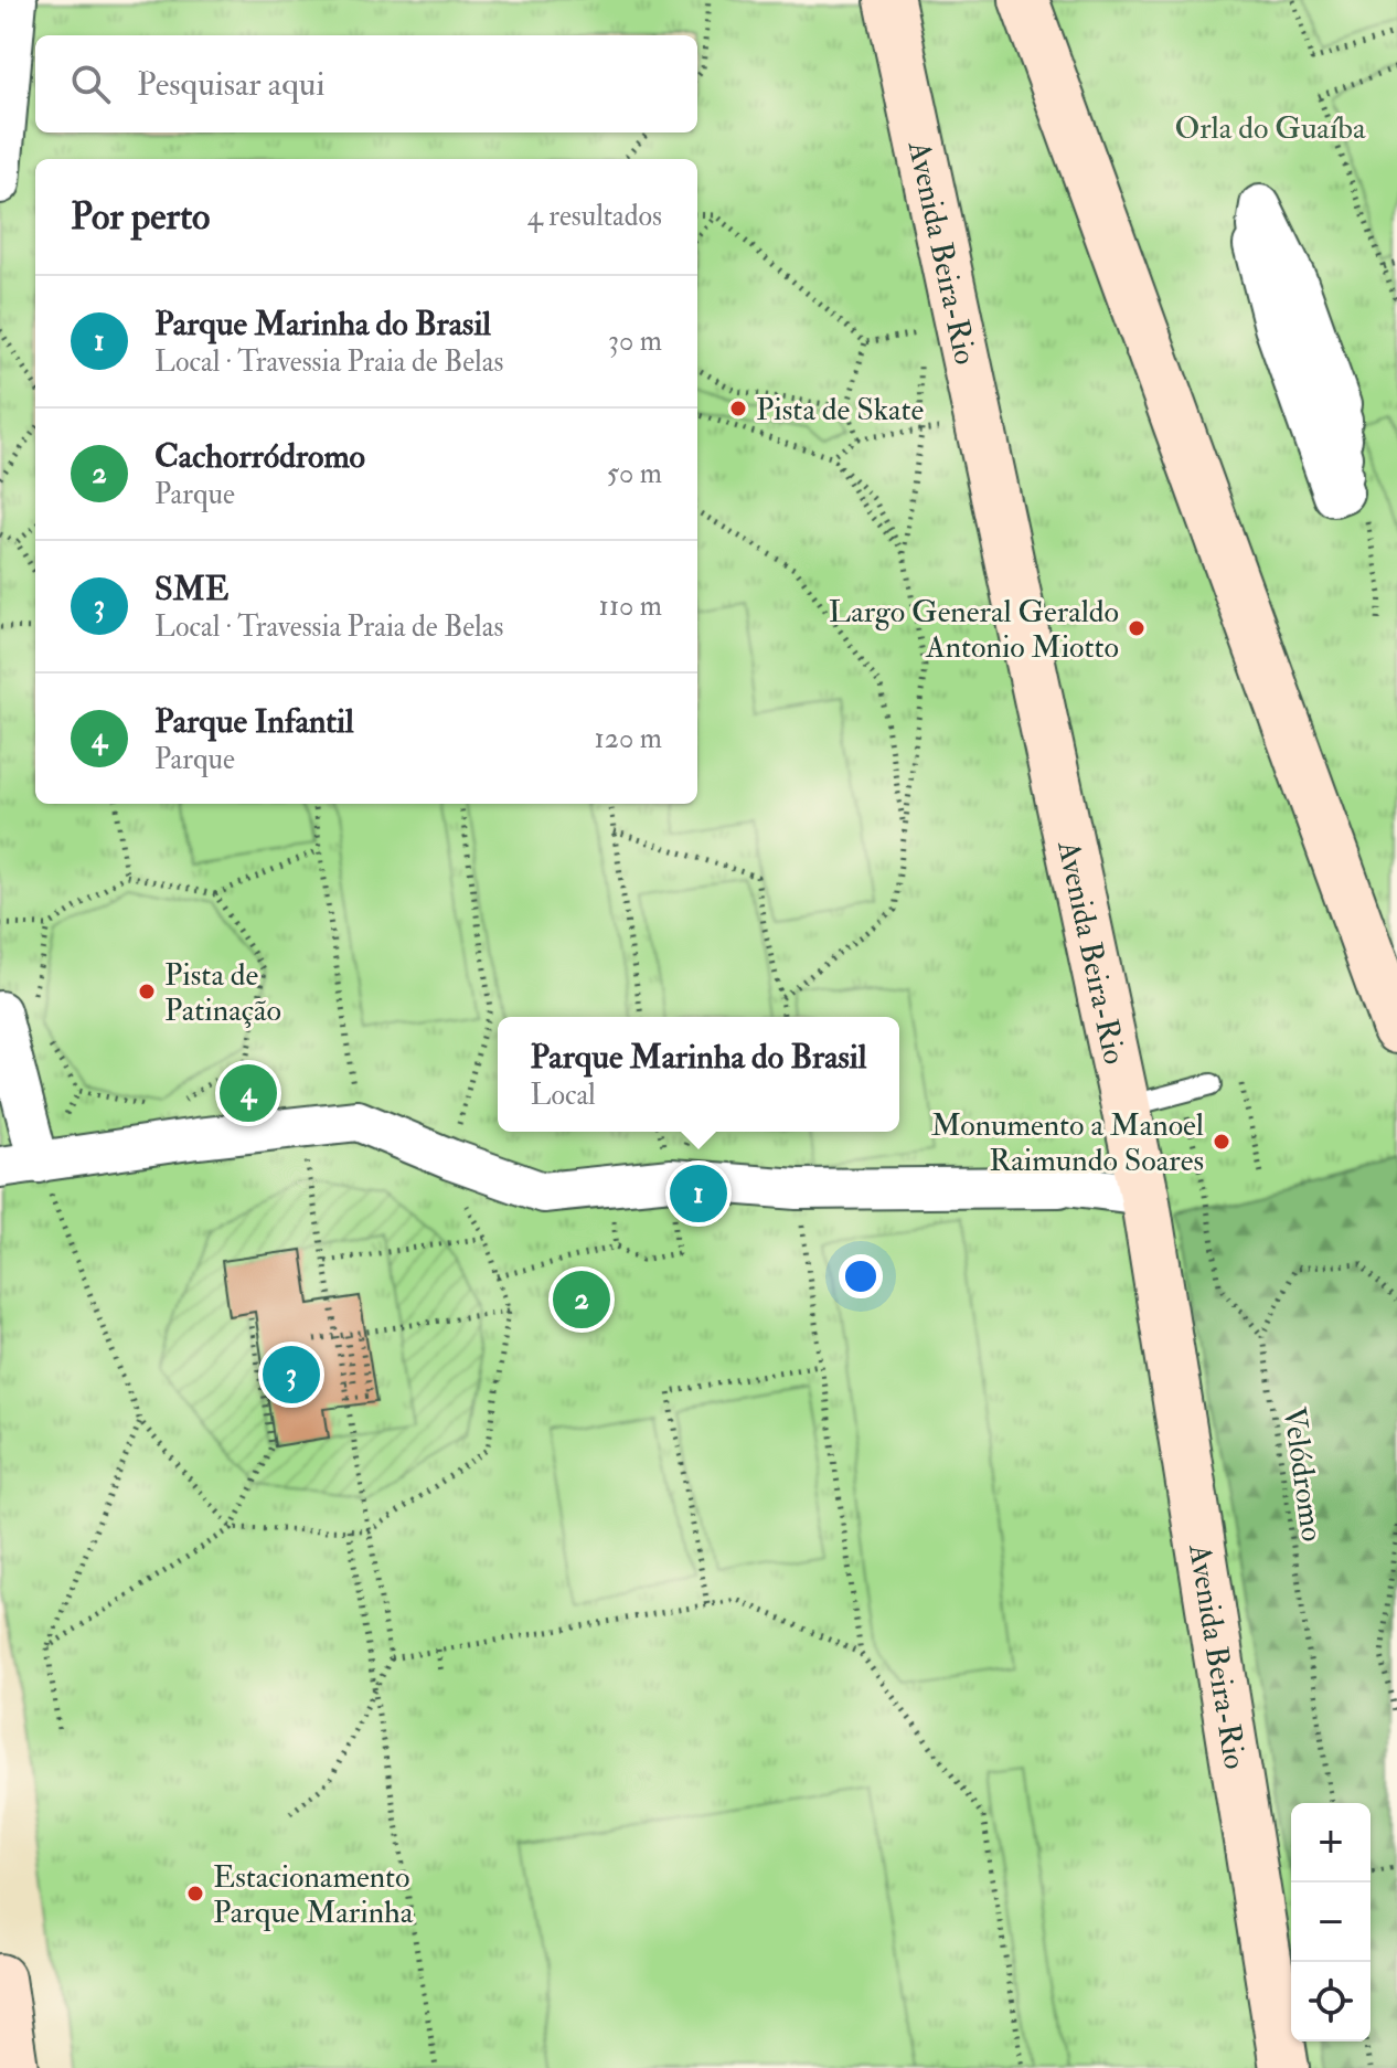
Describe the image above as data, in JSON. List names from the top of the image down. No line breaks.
{"streets":{"main road":["Avenida Beira-Rio"],"path":["Velódromo"]},"parks":["Orla do Guaíba"],"places":["Pista de Skate","Largo General Geraldo Antonio Miotto","Pista de Patinação","Monumento a Manoel Raimundo Soares","Estacionamento Parque Marinha"],"page":{"search":"Pesquisar aqui","heading":["Por perto","4 resultados"],"list":[{"mark":"1","name":"Parque Marinha do Brasil","note":"Local · Travessia Praia de Belas","value":"30 m"},{"mark":"2","name":"Cachorródromo","note":"Parque","value":"50 m"},{"mark":"3","name":"SME","note":"Local · Travessia Praia de Belas","value":"110 m"},{"mark":"4","name":"Parque Infantil","note":"Parque","value":"120 m"}],"popup":["Parque Marinha do Brasil","Local"],"pins":["4","1","2","3"],"map_buttons":["+","−"]}}
